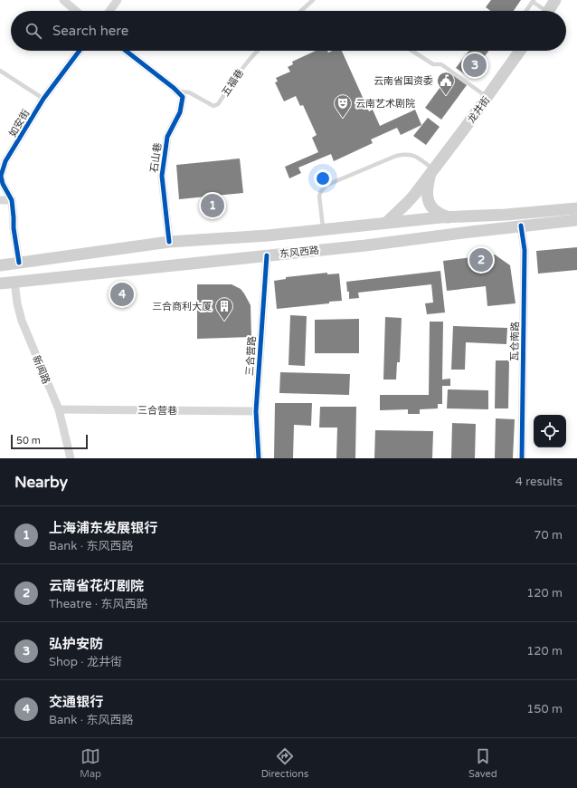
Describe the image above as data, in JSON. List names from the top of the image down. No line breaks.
{"streets":{"main road":["龙井街","东风西路"],"street":["如安街","石山巷","瓦仓南路","三合营路","新闻路","三合营巷"],"lane":["五福巷"]},"crossings":[["五福巷","石山巷"],["龙井街","东风西路"],["如安街","东风西路"],["石山巷","东风西路"],["东风西路","瓦仓南路"],["东风西路","三合营路"],["东风西路","新闻路"],["三合营路","三合营巷"],["新闻路","三合营巷"]],"places":{"public building":["云南省国资委"],"theatre":["云南艺术剧院"],"building":["三合商利大厦"]},"scale_bar":"50 m","page":{"search":"Search here","pins":["3","1","2","4"],"scale":"50 m","heading":["Nearby","4 results"],"list":[{"mark":"1","name":"上海浦东发展银行","note":"Bank · 东风西路","value":"70 m"},{"mark":"2","name":"云南省花灯剧院","note":"Theatre · 东风西路","value":"120 m"},{"mark":"3","name":"弘护安防","note":"Shop · 龙井街","value":"120 m"},{"mark":"4","name":"交通银行","note":"Bank · 东风西路","value":"150 m"}],"nav":["Map","Directions","Saved"]}}
